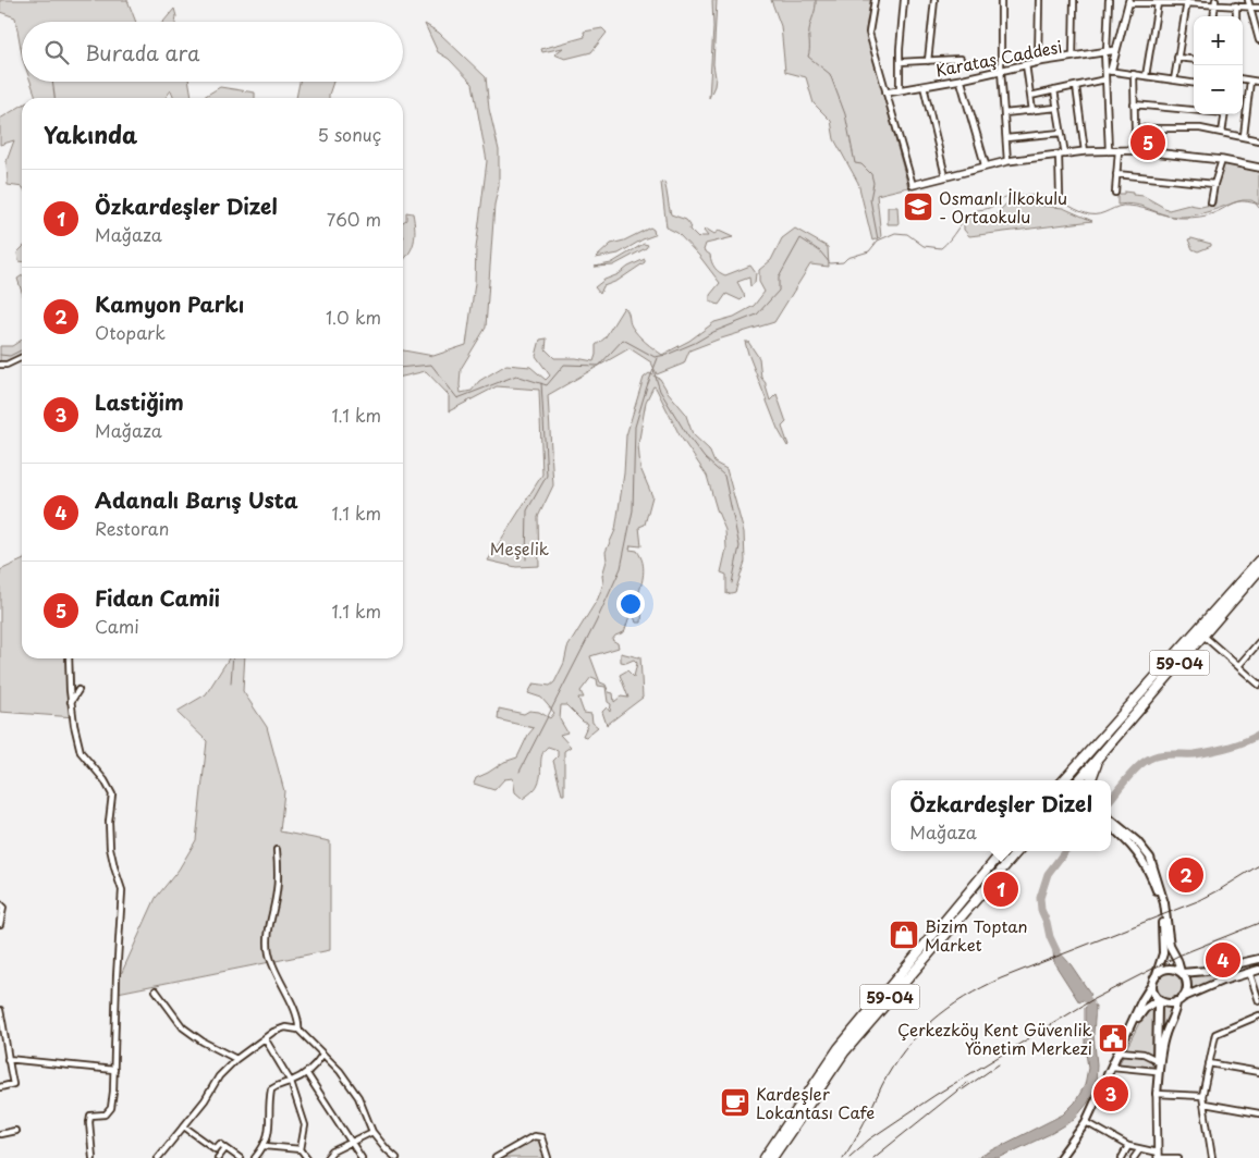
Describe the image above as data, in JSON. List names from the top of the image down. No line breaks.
{"streets":{"main road":["59-04"],"street":["Karataş Caddesi"]},"parks":["Meşelik"],"places":{"school or university":["Osmanlı İlkokulu - Ortaokulu"],"shop":["Bizim Toptan Market"],"public building":["Çerkezköy Kent Güvenlik Yönetim Merkezi"],"cafe":["Kardeşler Lokantası Cafe"]},"page":{"map_buttons":["+","−"],"search":"Burada ara","heading":["Yakında","5 sonuç"],"pins":["5","2","1","4","3"],"list":[{"mark":"1","name":"Özkardeşler Dizel","note":"Mağaza","value":"760 m"},{"mark":"2","name":"Kamyon Parkı","note":"Otopark","value":"1.0 km"},{"mark":"3","name":"Lastiğim","note":"Mağaza","value":"1.1 km"},{"mark":"4","name":"Adanalı Barış Usta","note":"Restoran","value":"1.1 km"},{"mark":"5","name":"Fidan Camii","note":"Cami","value":"1.1 km"}],"popup":["Özkardeşler Dizel","Mağaza"]}}
